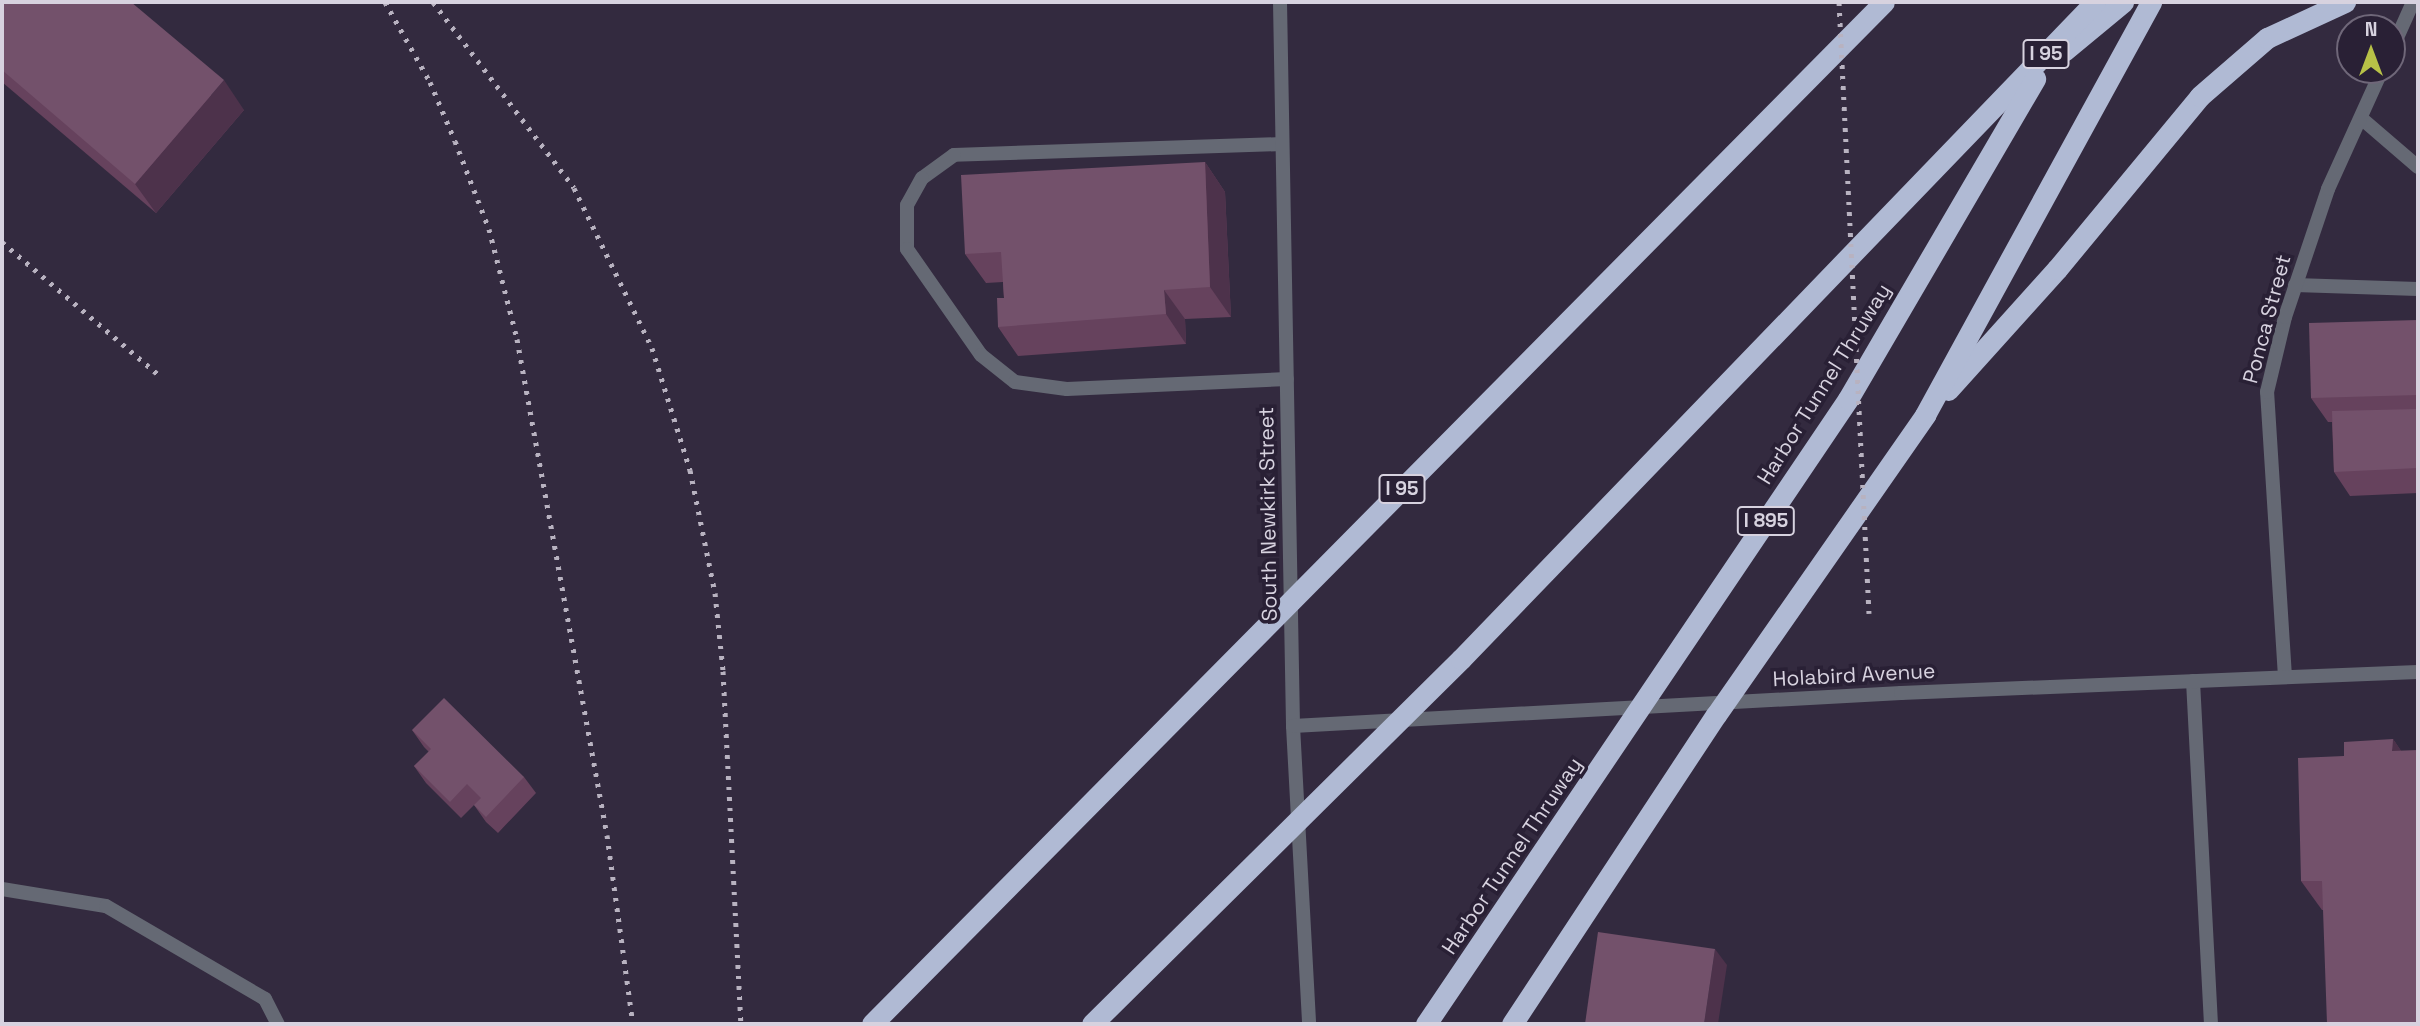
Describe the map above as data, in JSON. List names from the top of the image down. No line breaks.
{"streets":{"highway":["I 95","Harbor Tunnel Thruway","I 895"],"street":["Ponca Street","South Newkirk Street","Holabird Avenue"]},"crossings":[["Ponca Street","Holabird Avenue"],["South Newkirk Street","Holabird Avenue"]],"north":"top"}
